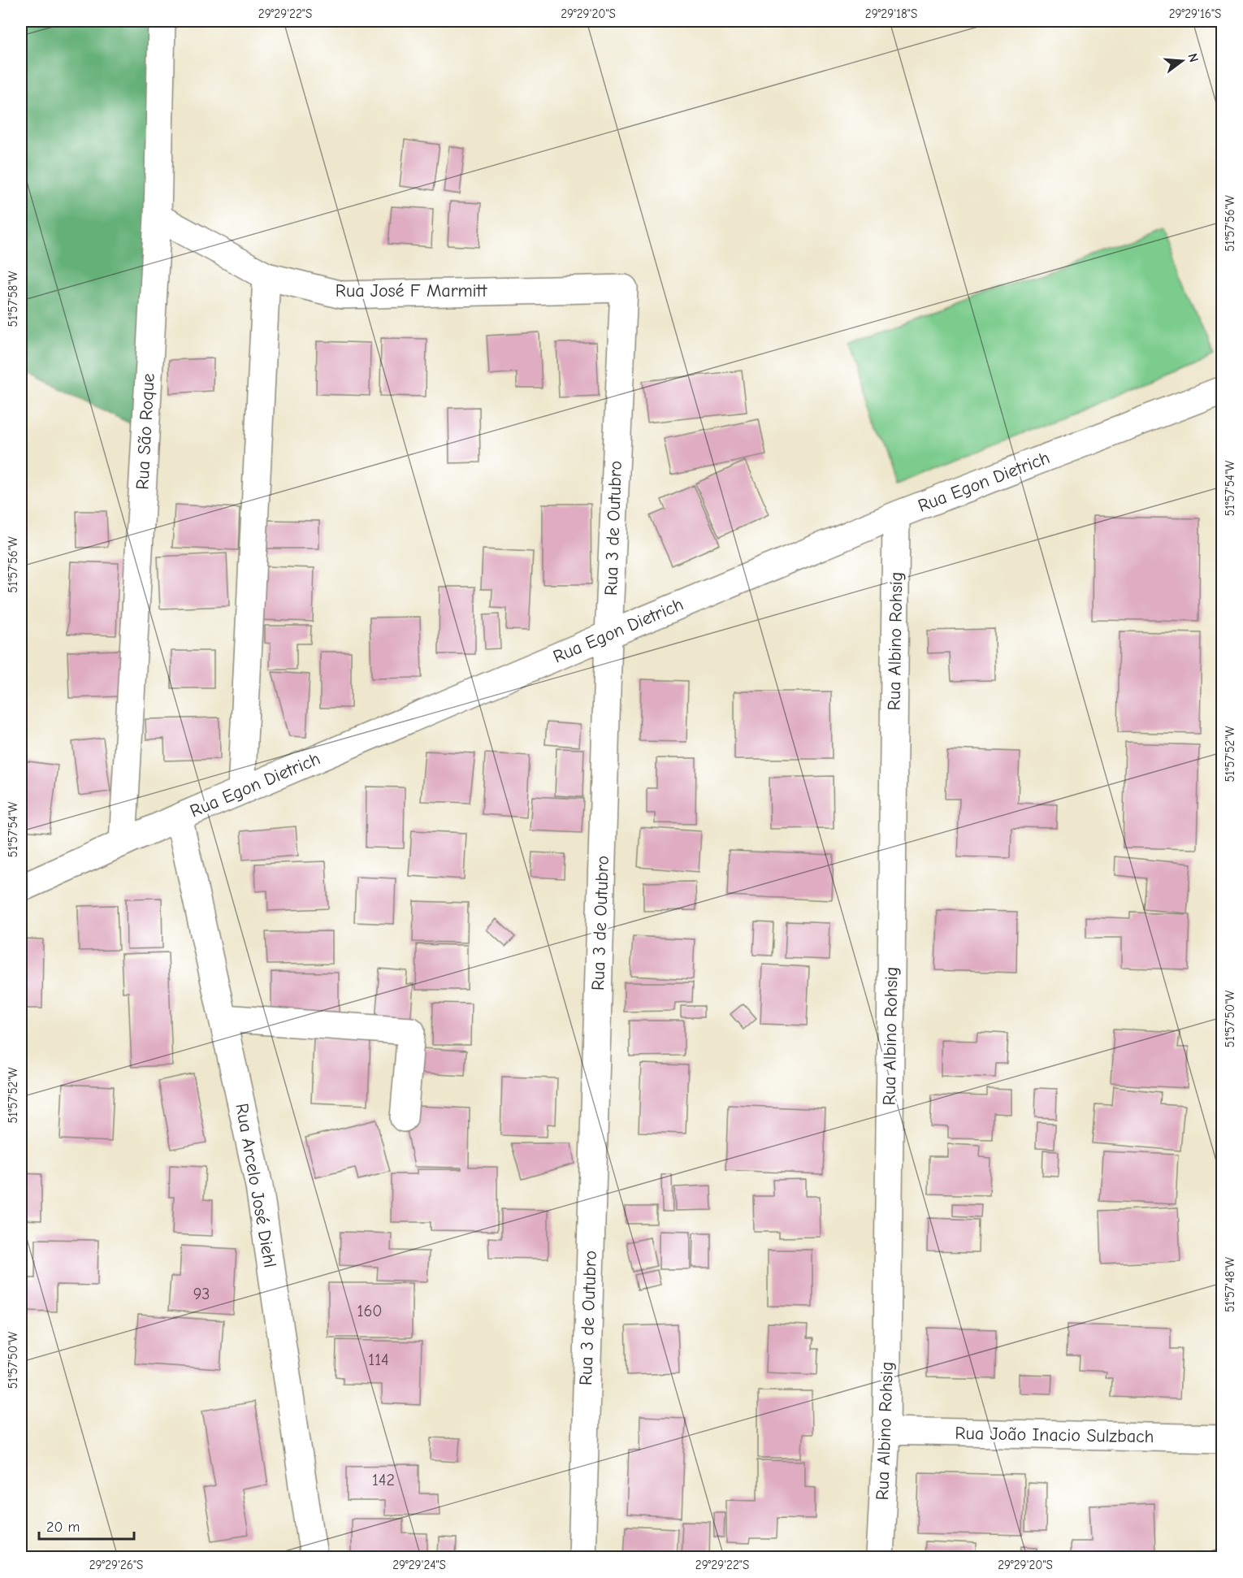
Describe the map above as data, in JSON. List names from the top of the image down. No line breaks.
{"streets":{"street":["Rua José F Marmitt","Rua São Roque","Rua Egon Dietrich","Rua 3 de Outubro","Rua Albino Rohsig","Rua Arcelo José Diehl","Rua João Inacio Sulzbach"]},"crossings":[["Rua José F Marmitt","Rua São Roque"],["Rua José F Marmitt","Rua 3 de Outubro"],["Rua São Roque","Rua Egon Dietrich"],["Rua Egon Dietrich","Rua 3 de Outubro"],["Rua Egon Dietrich","Rua Albino Rohsig"],["Rua Egon Dietrich","Rua Arcelo José Diehl"],["Rua Albino Rohsig","Rua João Inacio Sulzbach"]],"house_numbers":["93","160","114","142"],"scale_bar":"20 m","north":"right","coordinates":["29°29'22\"S","29°29'20\"S","29°29'18\"S","29°29'16\"S","51°57'56\"W","51°57'58\"W","51°57'54\"W","51°57'52\"W","51°57'50\"W","51°57'48\"W","29°29'26\"S","29°29'24\"S"]}
